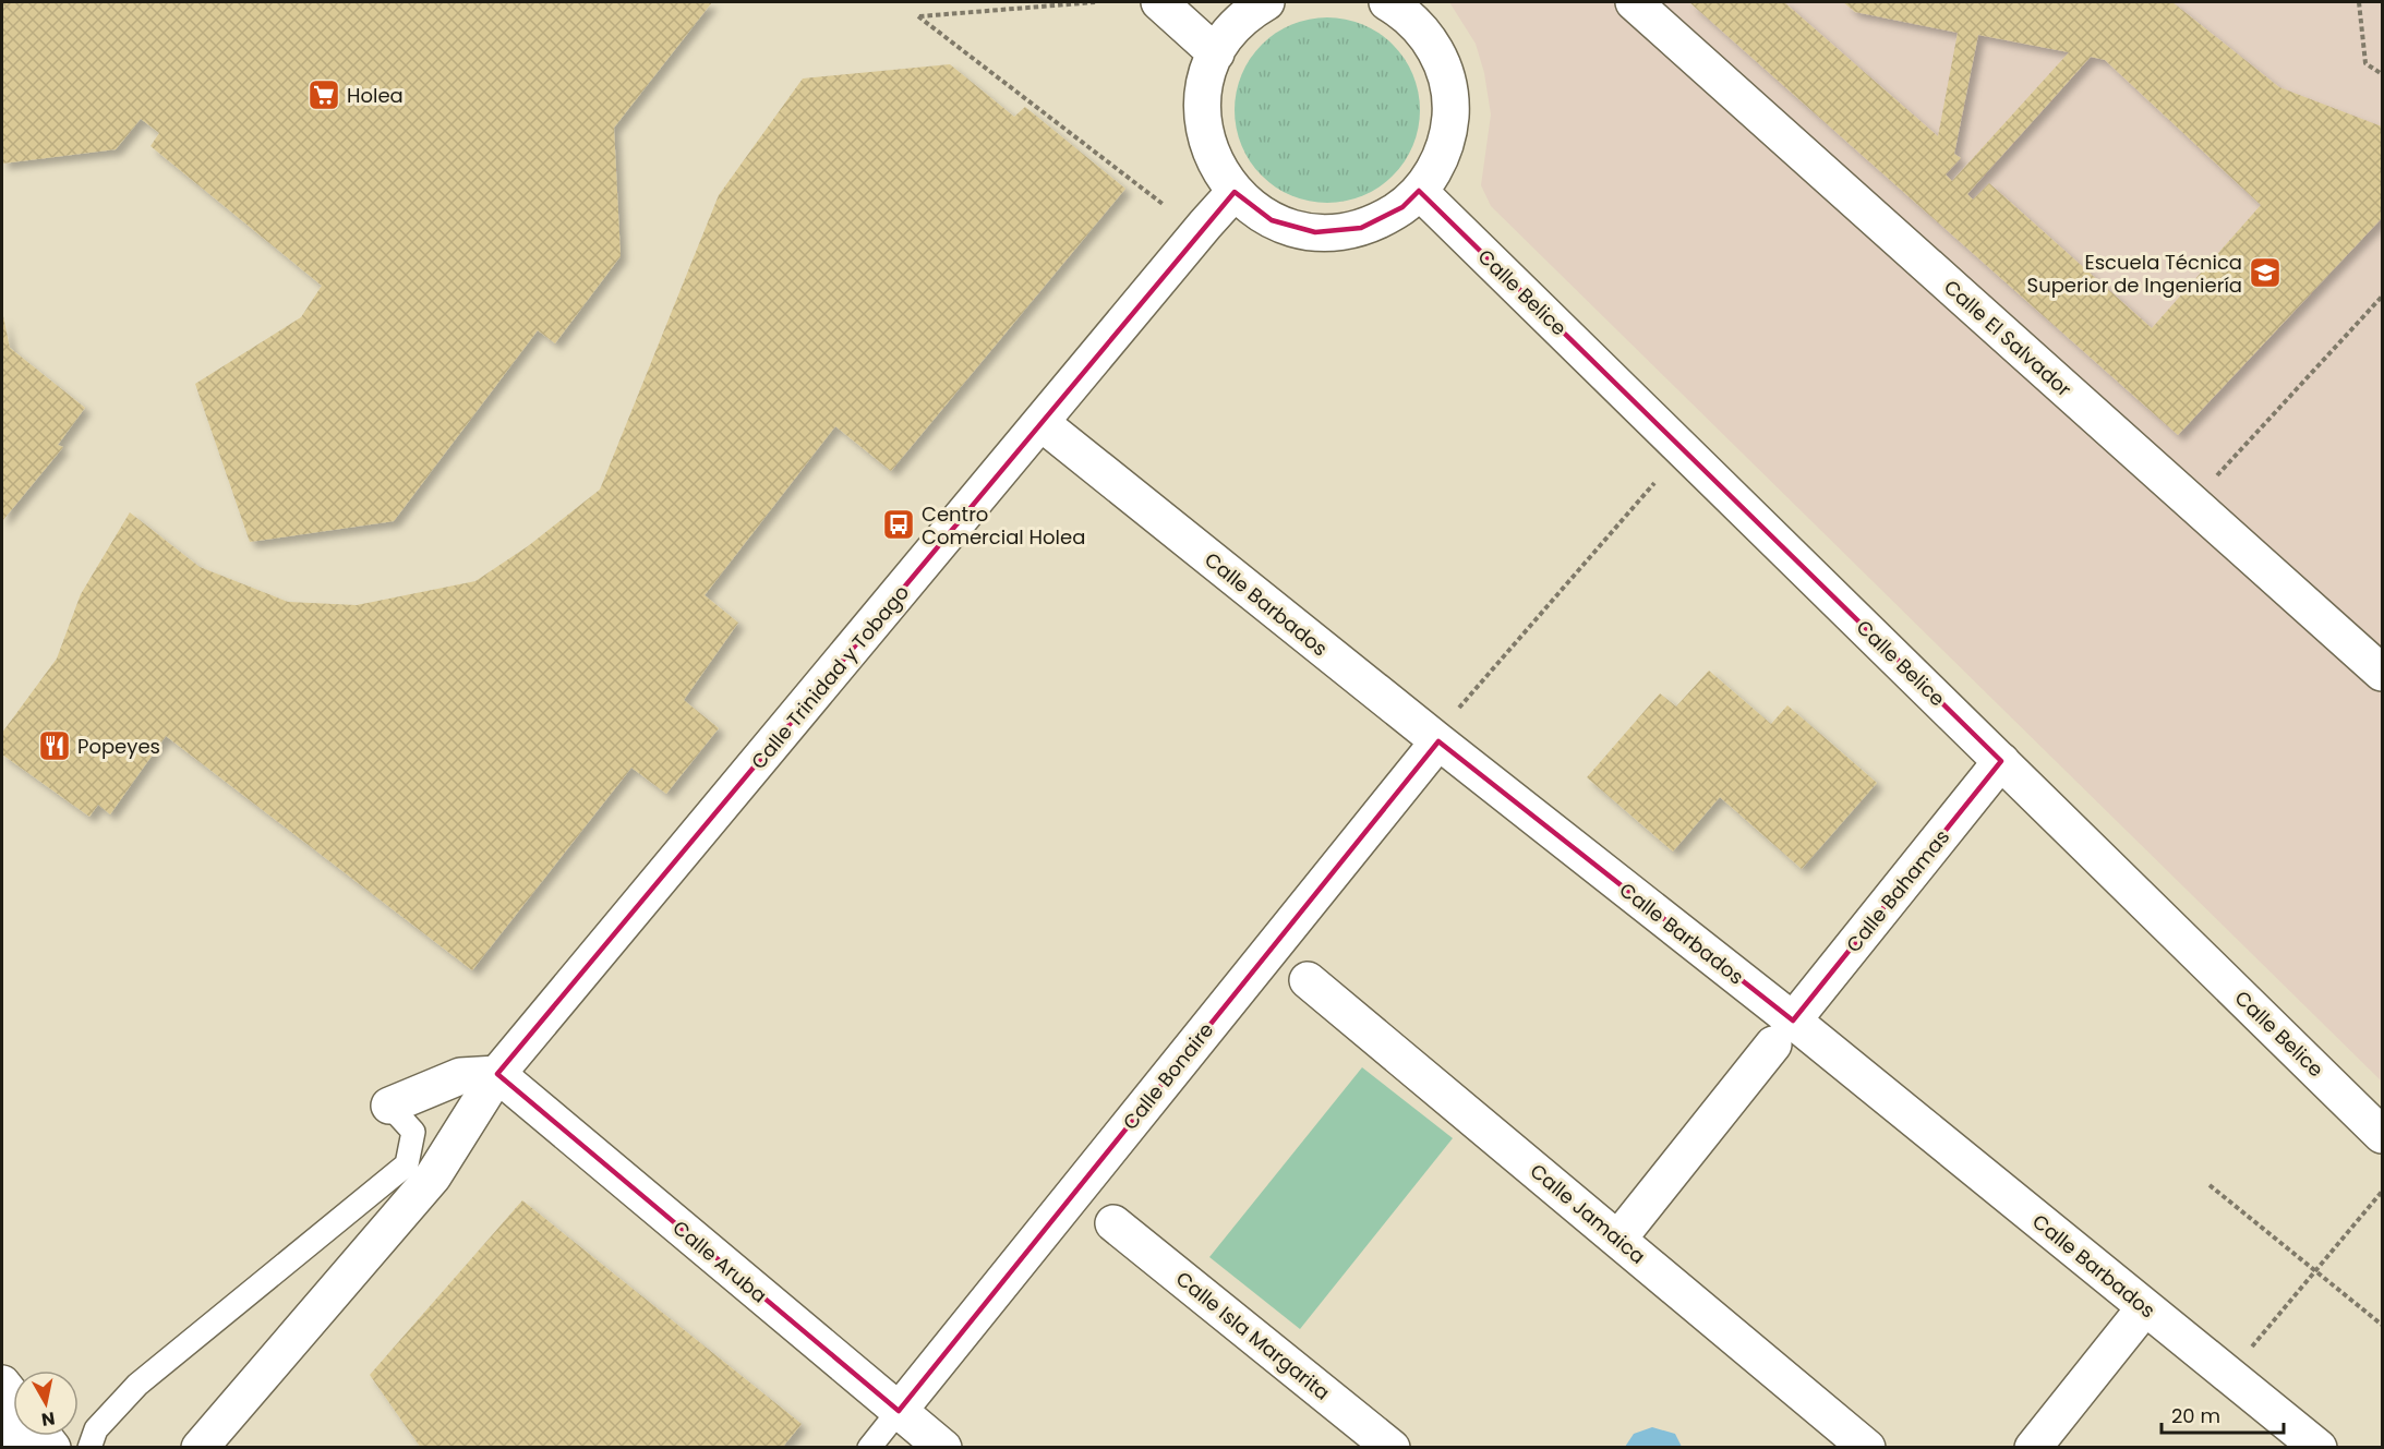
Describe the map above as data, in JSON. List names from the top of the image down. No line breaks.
{"streets":{"main road":["Calle Belice","Calle El Salvador","Calle Barbados","Calle Trinidad y Tobago","Calle Bahamas","Calle Bonaire","Calle Jamaica","Calle Aruba","Calle Isla Margarita"]},"crossings":[["Calle Belice","Calle Bahamas"],["Calle Barbados","Calle Trinidad y Tobago"],["Calle Barbados","Calle Bahamas"],["Calle Barbados","Calle Bonaire"],["Calle Trinidad y Tobago","Calle Aruba"],["Calle Bahamas","Calle Jamaica"],["Calle Bonaire","Calle Aruba"]],"places":{"supermarket":["Holea"],"school or university":["Escuela Técnica Superior de Ingeniería"],"bus stop":["Centro Comercial Holea"],"restaurant":["Popeyes"]},"scale_bar":"20 m","north":"bottom"}
